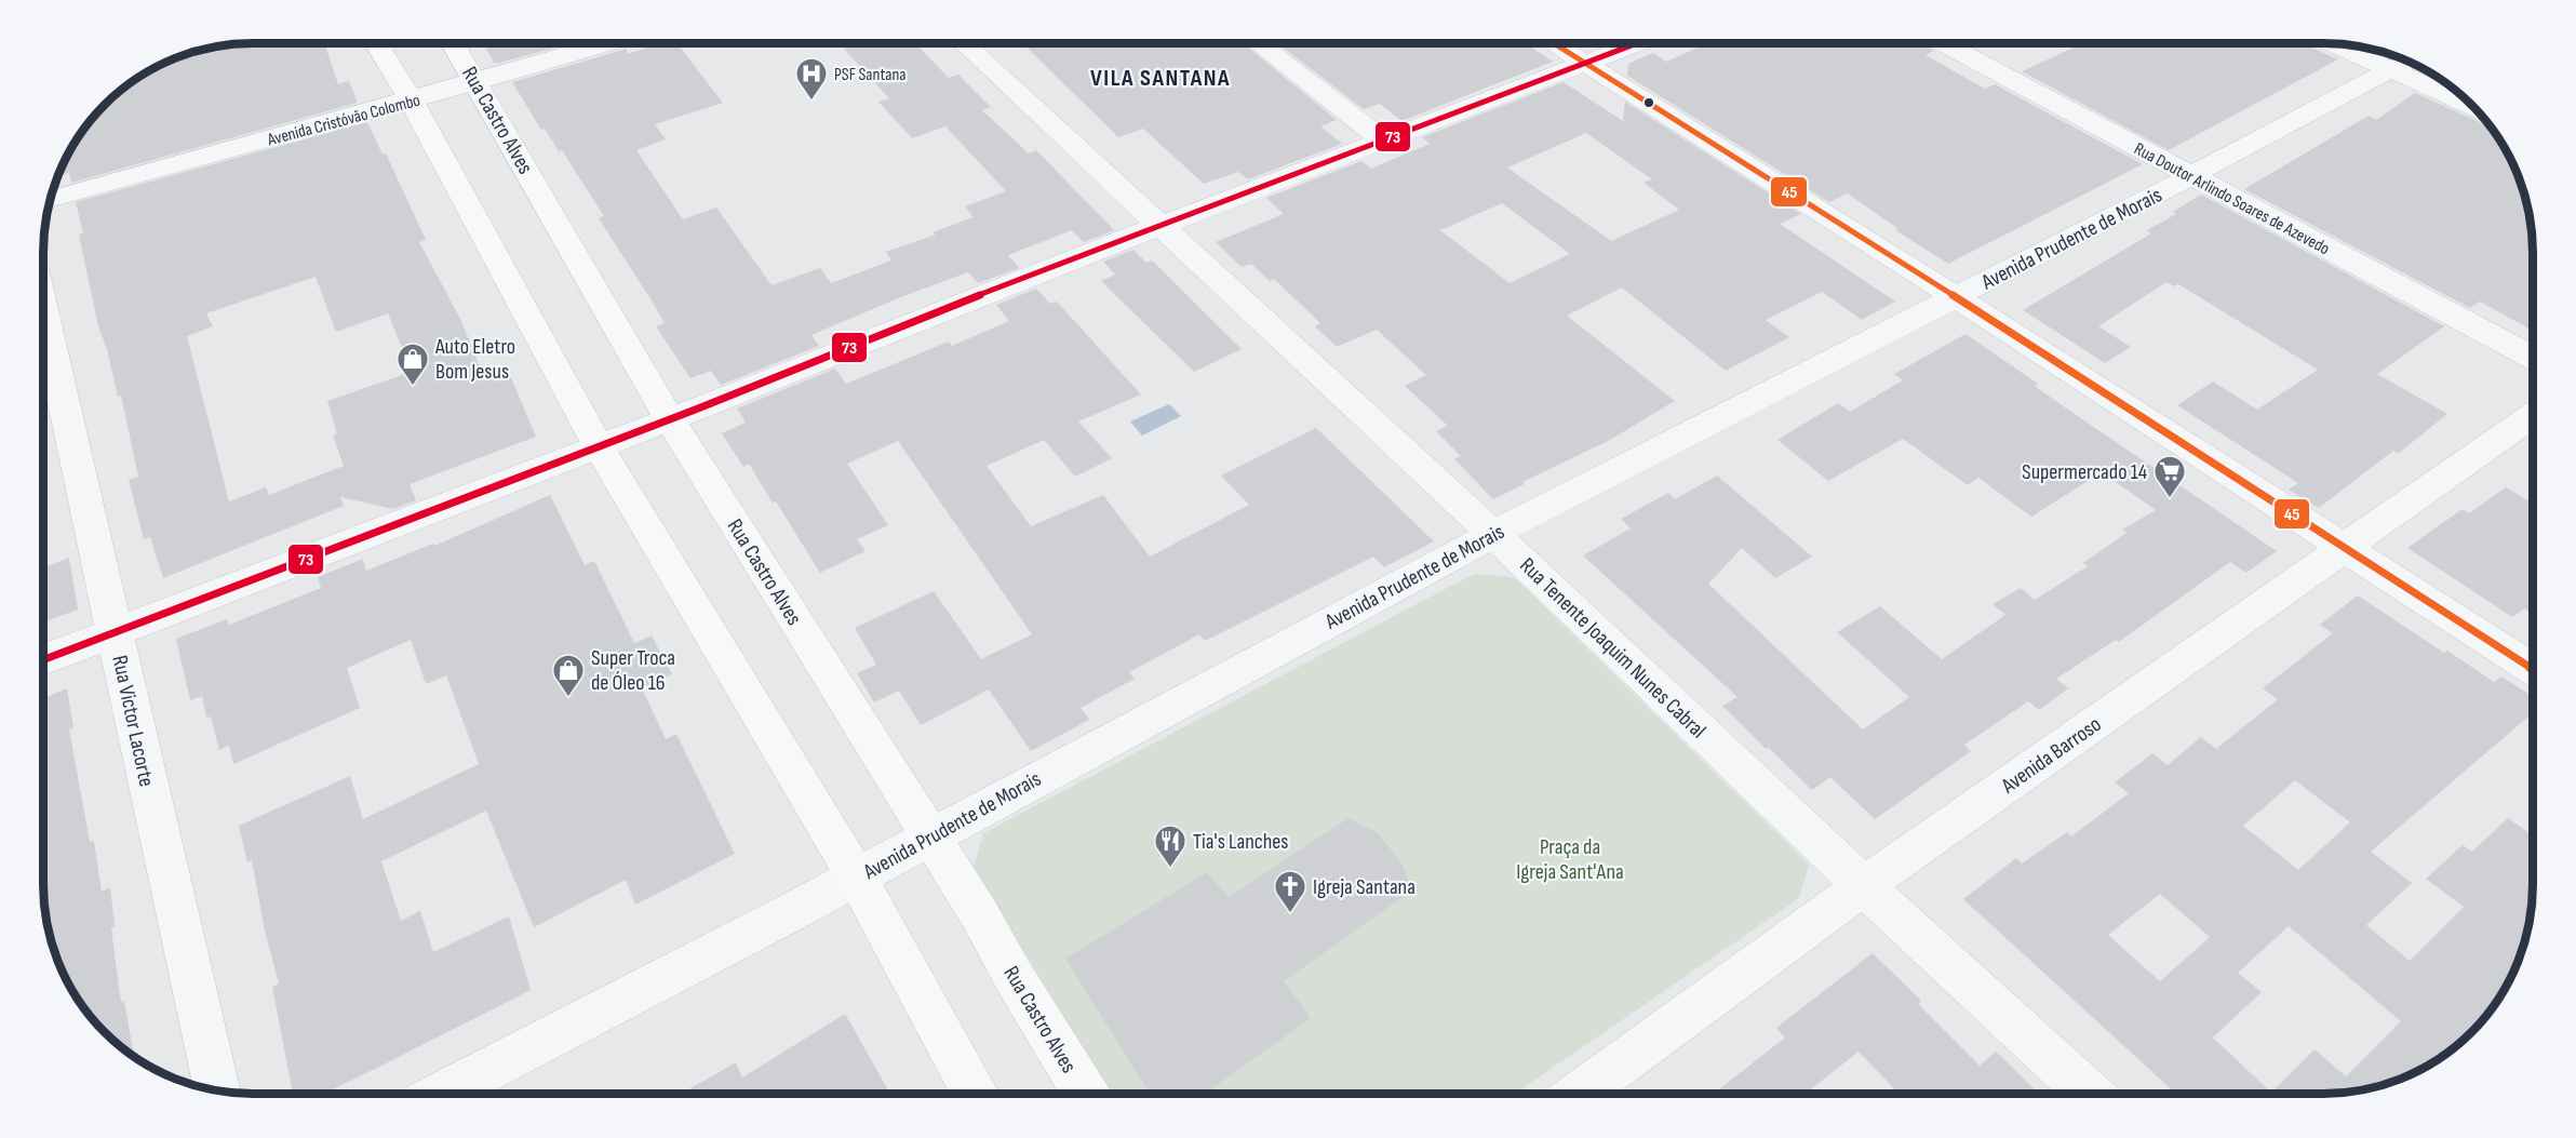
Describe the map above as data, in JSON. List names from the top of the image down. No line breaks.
{"streets":{"main road":["Rua Castro Alves"],"street":["Avenida Cristóvão Colombo","Rua Doutor Arlindo Soares de Azevedo","Avenida Prudente de Morais","Rua Tenente Joaquim Nunes Cabral","Rua Victor Lacorte","Avenida Barroso"]},"crossings":[["Avenida Cristóvão Colombo","Rua Castro Alves"],["Rua Castro Alves","Avenida Prudente de Morais"],["Rua Doutor Arlindo Soares de Azevedo","Avenida Prudente de Morais"],["Avenida Prudente de Morais","Rua Tenente Joaquim Nunes Cabral"],["Rua Tenente Joaquim Nunes Cabral","Avenida Barroso"]],"districts":["VILA SANTANA"],"parks":["Praça da Igreja Sant'Ana"],"places":{"hospital":["PSF Santana"],"shop":["Auto Eletro Bom Jesus","Super Troca de Óleo 16"],"supermarket":["Supermercado 14"],"restaurant":["Tia's Lanches"],"church":["Igreja Santana"]},"lines":["transit line 45","transit line 73"]}
